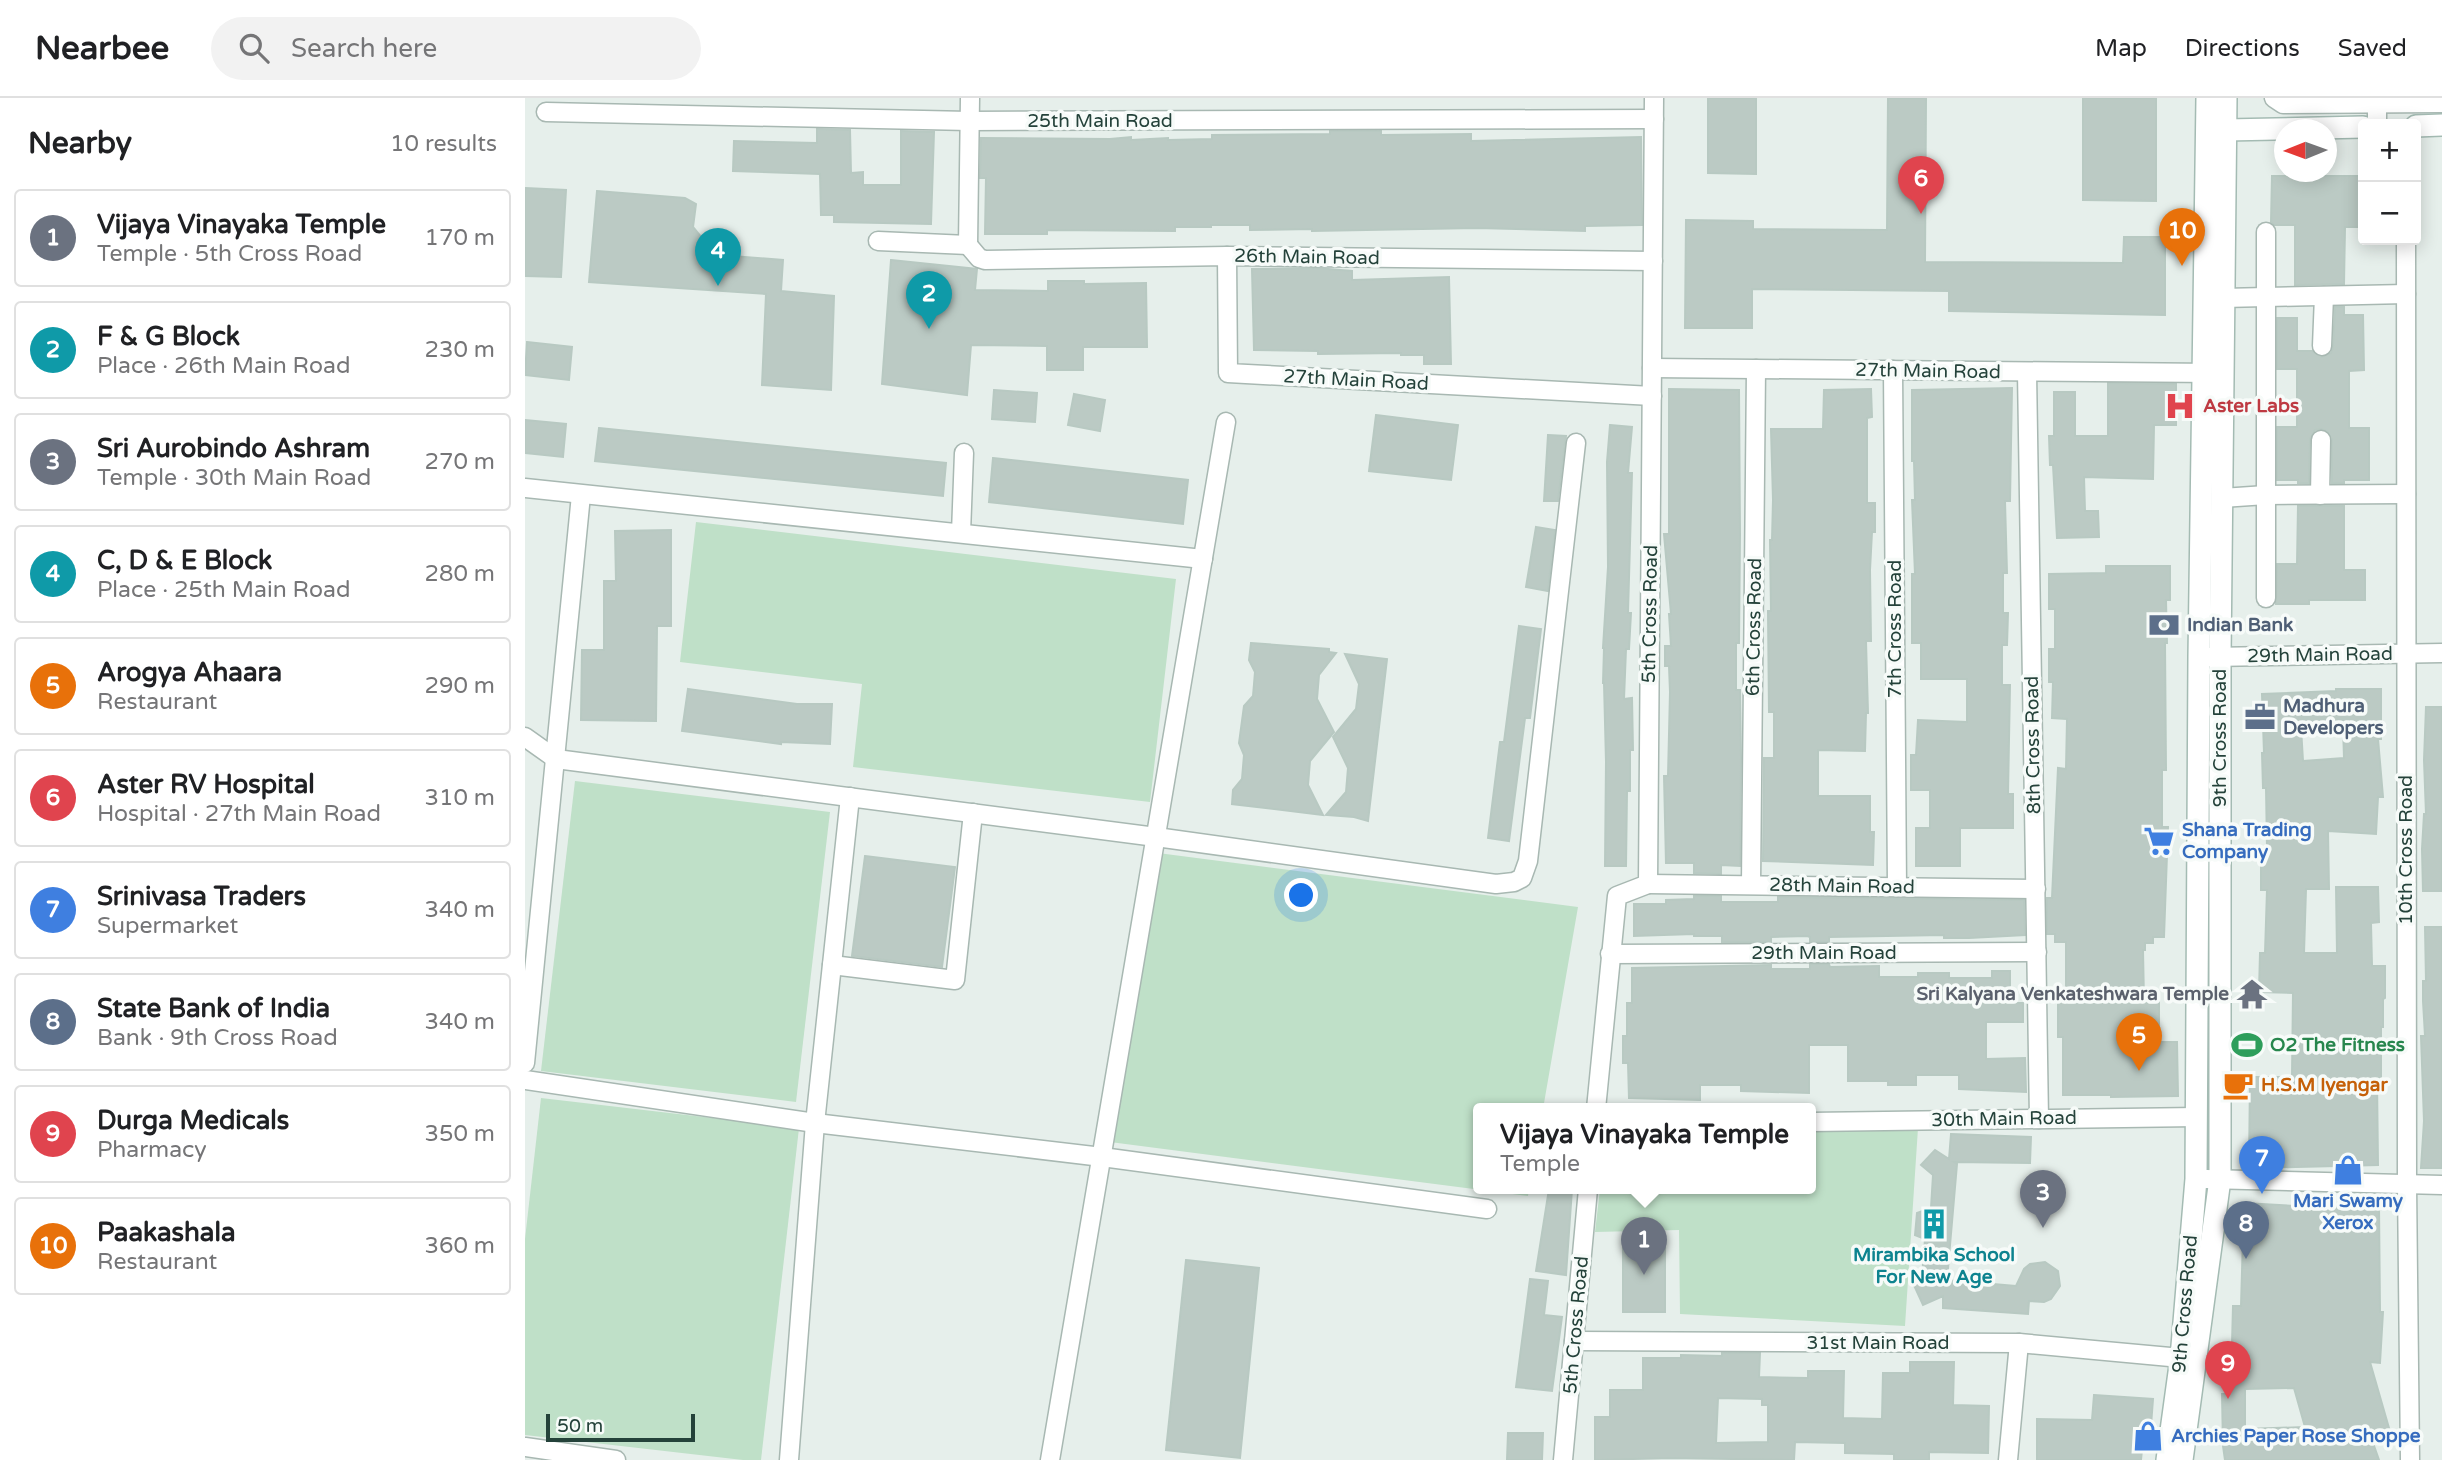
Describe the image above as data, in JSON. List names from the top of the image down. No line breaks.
{"streets":{"main road":["9th Cross Road"],"street":["25th Main Road","26th Main Road","27th Main Road","5th Cross Road","6th Cross Road","7th Cross Road","29th Main Road","8th Cross Road","10th Cross Road","28th Main Road","30th Main Road","31st Main Road"]},"crossings":[["25th Main Road","5th Cross Road"],["26th Main Road","27th Main Road"],["26th Main Road","5th Cross Road"],["27th Main Road","5th Cross Road"],["27th Main Road","6th Cross Road"],["27th Main Road","7th Cross Road"],["27th Main Road","9th Cross Road"],["27th Main Road","8th Cross Road"],["5th Cross Road","28th Main Road"],["5th Cross Road","31st Main Road"],["6th Cross Road","28th Main Road"],["7th Cross Road","28th Main Road"],["29th Main Road","9th Cross Road"],["29th Main Road","8th Cross Road"],["29th Main Road","10th Cross Road"],["9th Cross Road","30th Main Road"],["9th Cross Road","31st Main Road"],["8th Cross Road","28th Main Road"],["8th Cross Road","30th Main Road"]],"places":{"hospital":["Aster Labs"],"bank":["Indian Bank"],"office":["Madhura Developers"],"supermarket":["Shana Trading Company"],"temple":["Sri Kalyana Venkateshwara Temple"],"sports":["O2 The Fitness"],"cafe":["H.S.M Iyengar"],"shop":["Mari Swamy Xerox","Archies Paper Rose Shoppe"],"building":["Mirambika School For New Age"]},"scale_bar":"50 m","north":"left","page":{"header":"Nearbee","search":"Search here","nav":["Map","Directions","Saved"],"heading":["Nearby","10 results"],"map_buttons":["+","−"],"pins":["6","10","4","2","5","7","3","8","1","9"],"list":[{"mark":"1","name":"Vijaya Vinayaka Temple","note":"Temple · 5th Cross Road","value":"170 m"},{"mark":"2","name":"F & G Block","note":"Place · 26th Main Road","value":"230 m"},{"mark":"3","name":"Sri Aurobindo Ashram","note":"Temple · 30th Main Road","value":"270 m"},{"mark":"4","name":"C, D & E Block","note":"Place · 25th Main Road","value":"280 m"},{"mark":"5","name":"Arogya Ahaara","note":"Restaurant","value":"290 m"},{"mark":"6","name":"Aster RV Hospital","note":"Hospital · 27th Main Road","value":"310 m"},{"mark":"7","name":"Srinivasa Traders","note":"Supermarket","value":"340 m"},{"mark":"8","name":"State Bank of India","note":"Bank · 9th Cross Road","value":"340 m"},{"mark":"9","name":"Durga Medicals","note":"Pharmacy","value":"350 m"},{"mark":"10","name":"Paakashala","note":"Restaurant","value":"360 m"}],"popup":["Vijaya Vinayaka Temple","Temple"],"scale":"50 m"}}
